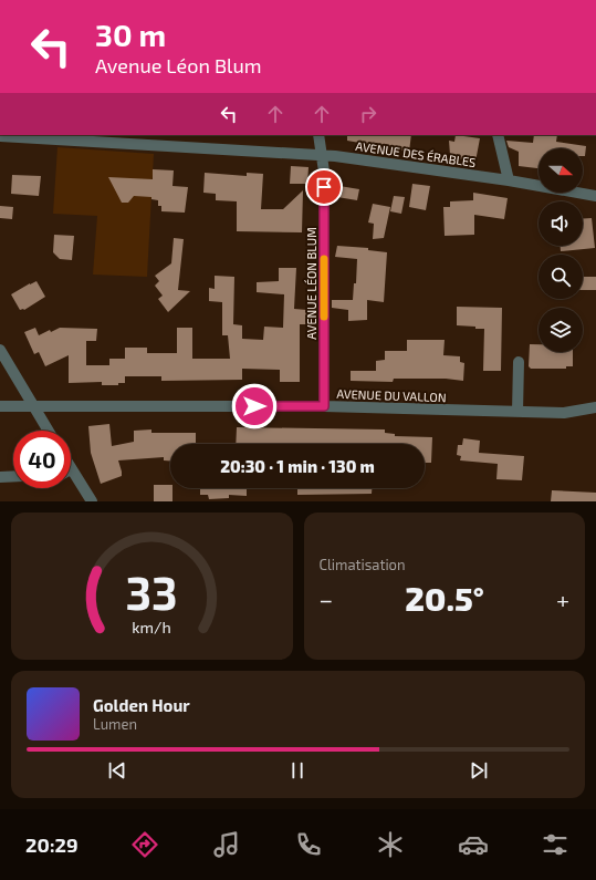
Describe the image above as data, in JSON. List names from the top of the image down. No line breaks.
{"streets":{"street":["AVENUE DES ÉRABLES","AVENUE LÉON BLUM","AVENUE DU VALLON"]},"crossings":[["AVENUE DES ÉRABLES","AVENUE LÉON BLUM"],["AVENUE LÉON BLUM","AVENUE DU VALLON"]],"north":"right","page":{"turn":["30 m","Avenue Léon Blum"],"limit":"40","trip":"20:30 · 1 min · 130 m","tile":"Climatisation","heat":["−","20.5°","+"],"song":["Golden Hour","Lumen"],"tabs":"20:29","gauge":["33","km/h"]}}
